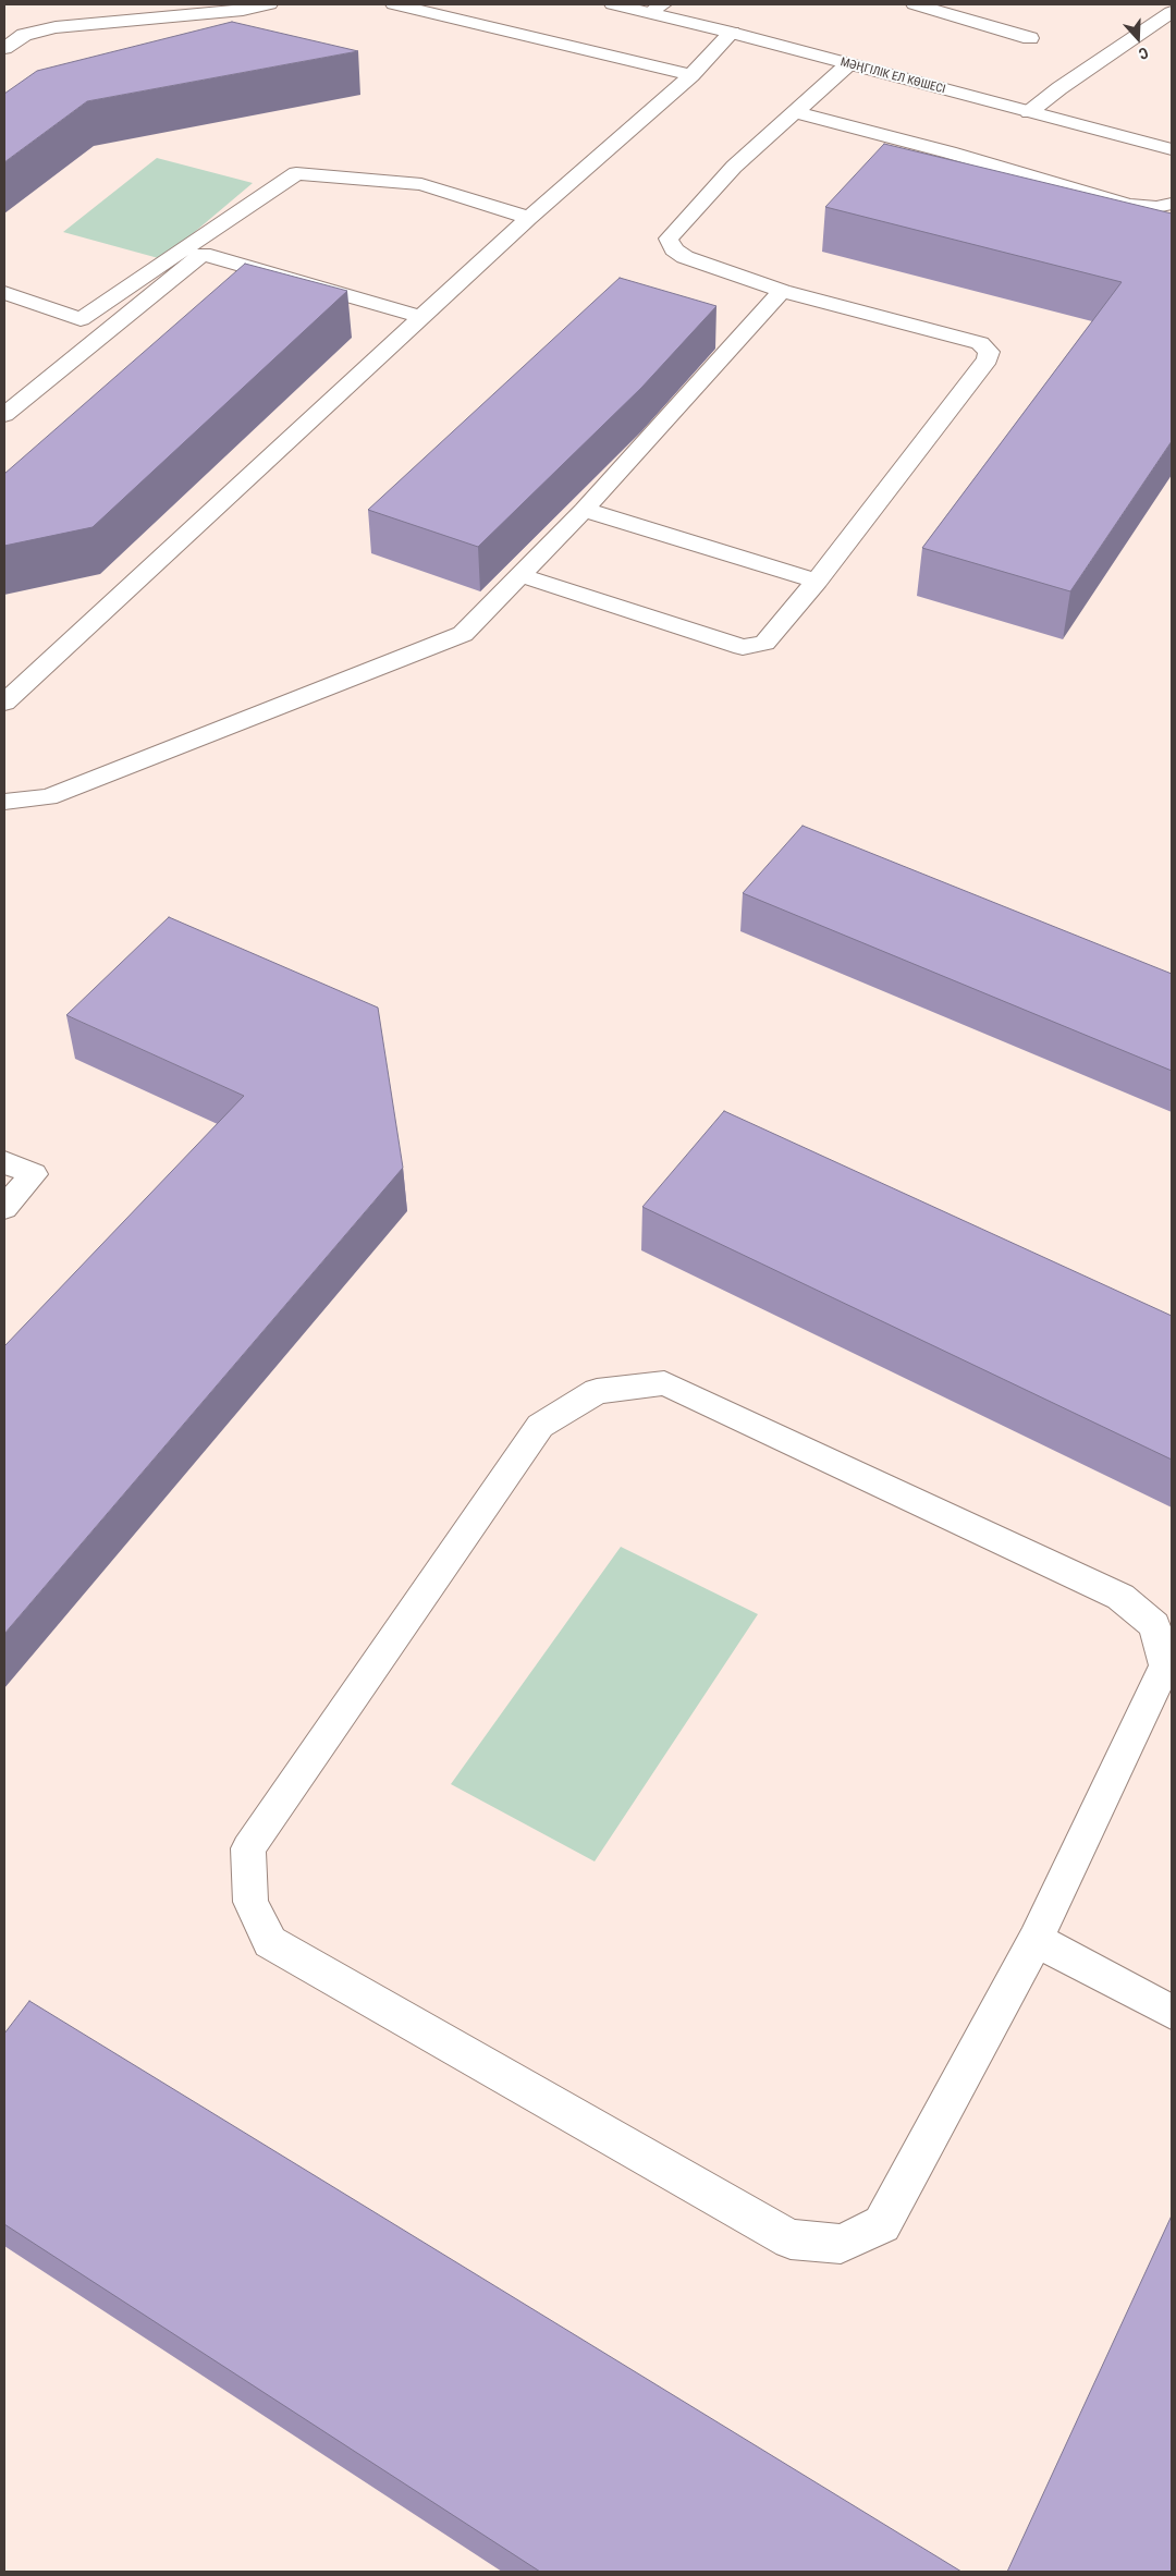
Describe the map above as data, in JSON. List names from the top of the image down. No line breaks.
{"streets":{"street":["МӘҢГІЛІК ЕЛ КӨШЕСІ"]},"north":"bottom"}
